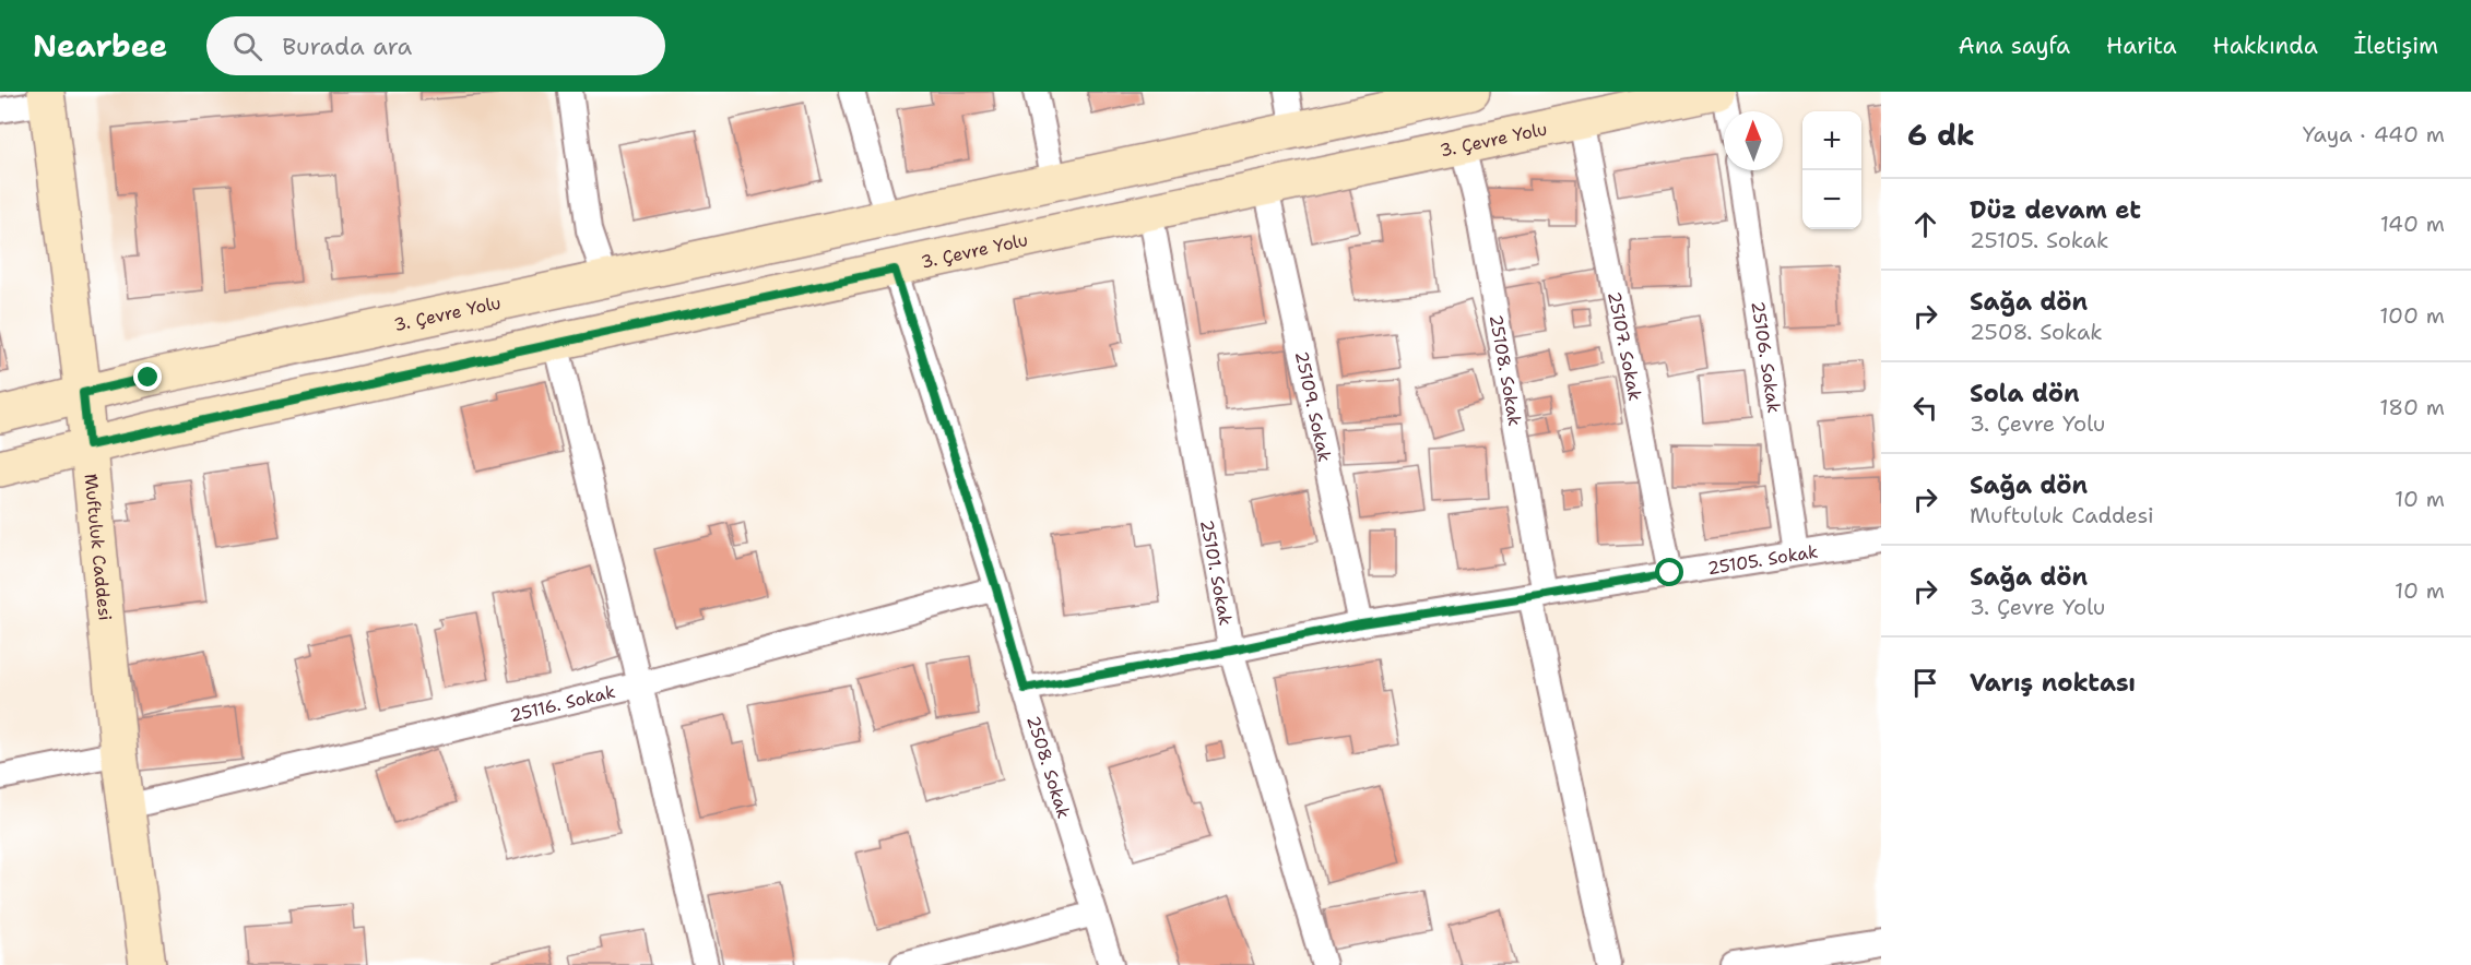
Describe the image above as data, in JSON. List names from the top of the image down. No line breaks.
{"streets":{"main road":["3. Çevre Yolu","Muftuluk Caddesi"],"street":["25107. Sokak","25106. Sokak","25108. Sokak","25109. Sokak","25105. Sokak","25101. Sokak","25116. Sokak","2508. Sokak"]},"crossings":[["3. Çevre Yolu","25107. Sokak"],["3. Çevre Yolu","25108. Sokak"],["3. Çevre Yolu","25109. Sokak"],["3. Çevre Yolu","Muftuluk Caddesi"],["3. Çevre Yolu","25101. Sokak"],["3. Çevre Yolu","2508. Sokak"],["25107. Sokak","25105. Sokak"],["25106. Sokak","25105. Sokak"],["25108. Sokak","25105. Sokak"],["25109. Sokak","25105. Sokak"],["Muftuluk Caddesi","25116. Sokak"],["25105. Sokak","25101. Sokak"],["25105. Sokak","2508. Sokak"],["25116. Sokak","2508. Sokak"]],"north":"top","page":{"header":"Nearbee","search":"Burada ara","nav":["Ana sayfa","Harita","Hakkında","İletişim"],"heading":["6 dk","Yaya · 440 m"],"map_buttons":["+","−"],"list":[["Düz devam et","25105. Sokak","140 m"],["Sağa dön","2508. Sokak","100 m"],["Sola dön","3. Çevre Yolu","180 m"],["Sağa dön","Muftuluk Caddesi","10 m"],["Sağa dön","3. Çevre Yolu","10 m"],"Varış noktası"]}}
